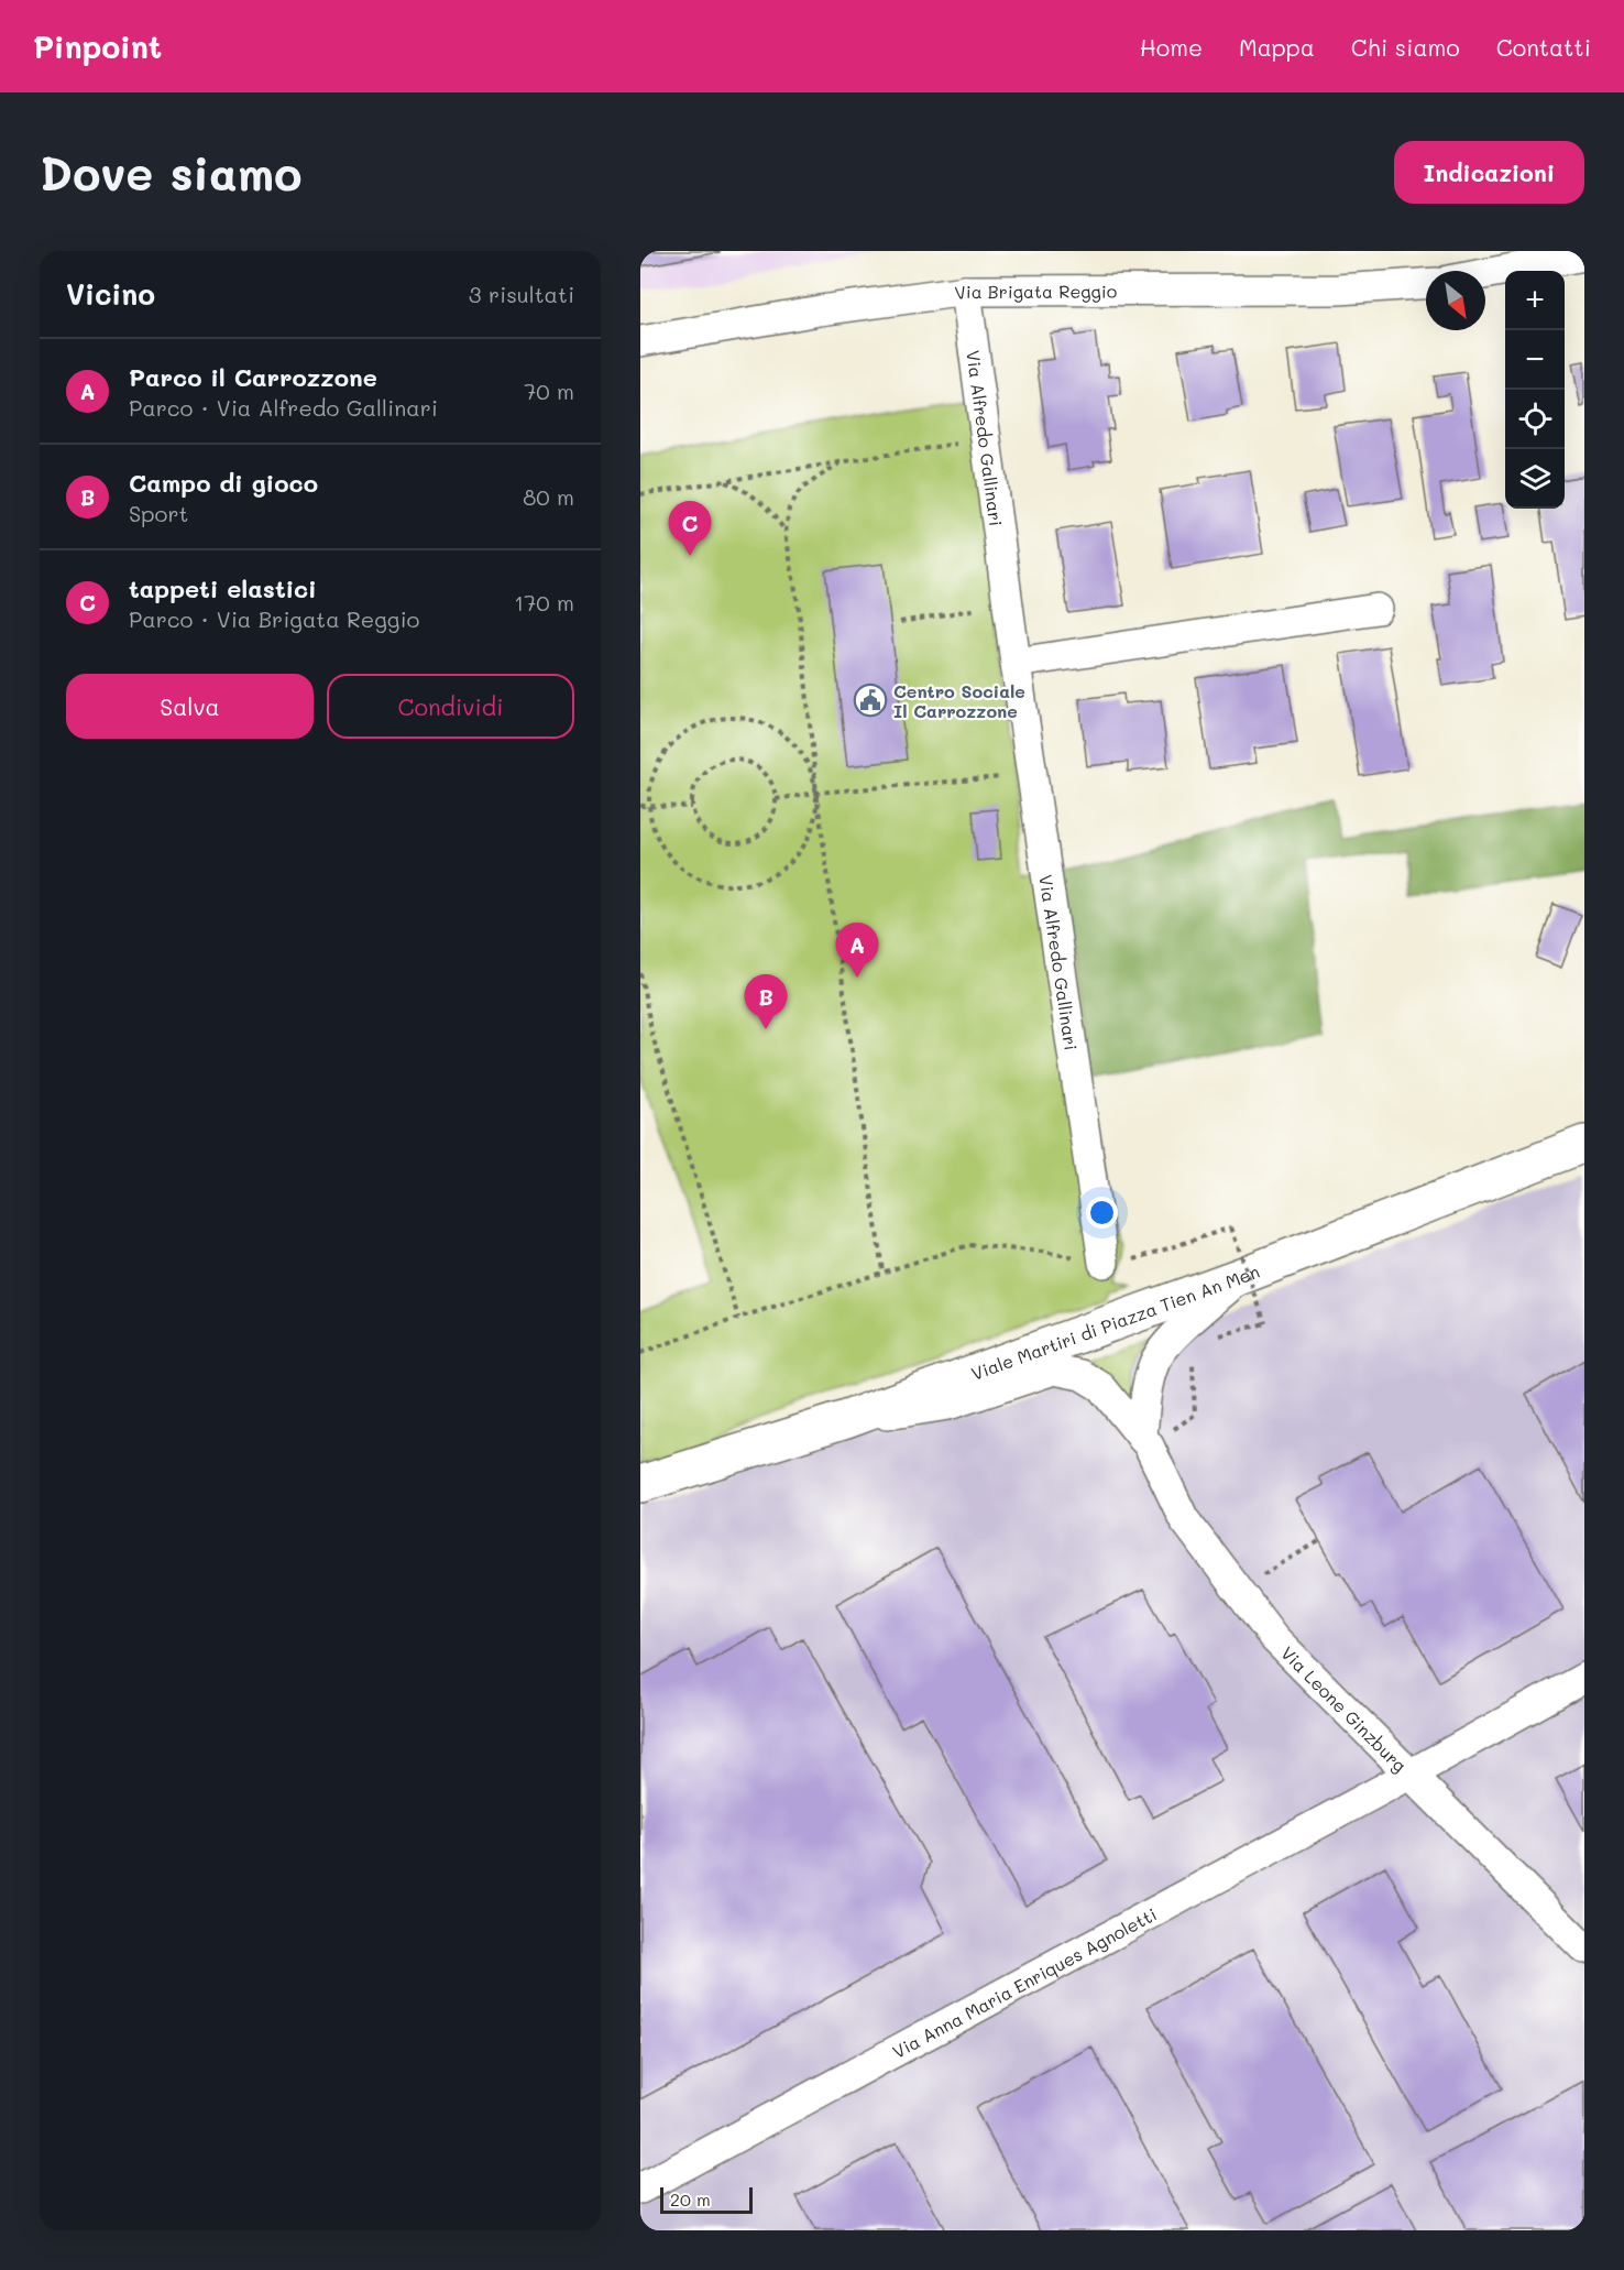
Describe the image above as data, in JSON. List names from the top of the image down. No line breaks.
{"streets":{"main road":["Viale Martiri di Piazza Tien An Men"],"street":["Via Brigata Reggio","Via Alfredo Gallinari","Via Leone Ginzburg","Via Anna Maria Enriques Agnoletti"]},"crossings":[["Via Brigata Reggio","Via Alfredo Gallinari"],["Viale Martiri di Piazza Tien An Men","Via Leone Ginzburg"],["Via Leone Ginzburg","Via Anna Maria Enriques Agnoletti"]],"places":{"public building":["Centro Sociale Il Carrozzone"]},"scale_bar":"20 m","north":"bottom right","page":{"header":"Pinpoint","nav":["Home","Mappa","Chi siamo","Contatti"],"buttons":["Indicazioni",["Salva","Condividi"]],"title":"Dove siamo","heading":["Vicino","3 risultati"],"map_buttons":["+","−"],"list":[{"mark":"A","name":"Parco il Carrozzone","note":"Parco · Via Alfredo Gallinari","value":"70 m"},{"mark":"B","name":"Campo di gioco","note":"Sport","value":"80 m"},{"mark":"C","name":"tappeti elastici","note":"Parco · Via Brigata Reggio","value":"170 m"}],"pins":["C","A","B"],"scale":"20 m"}}
